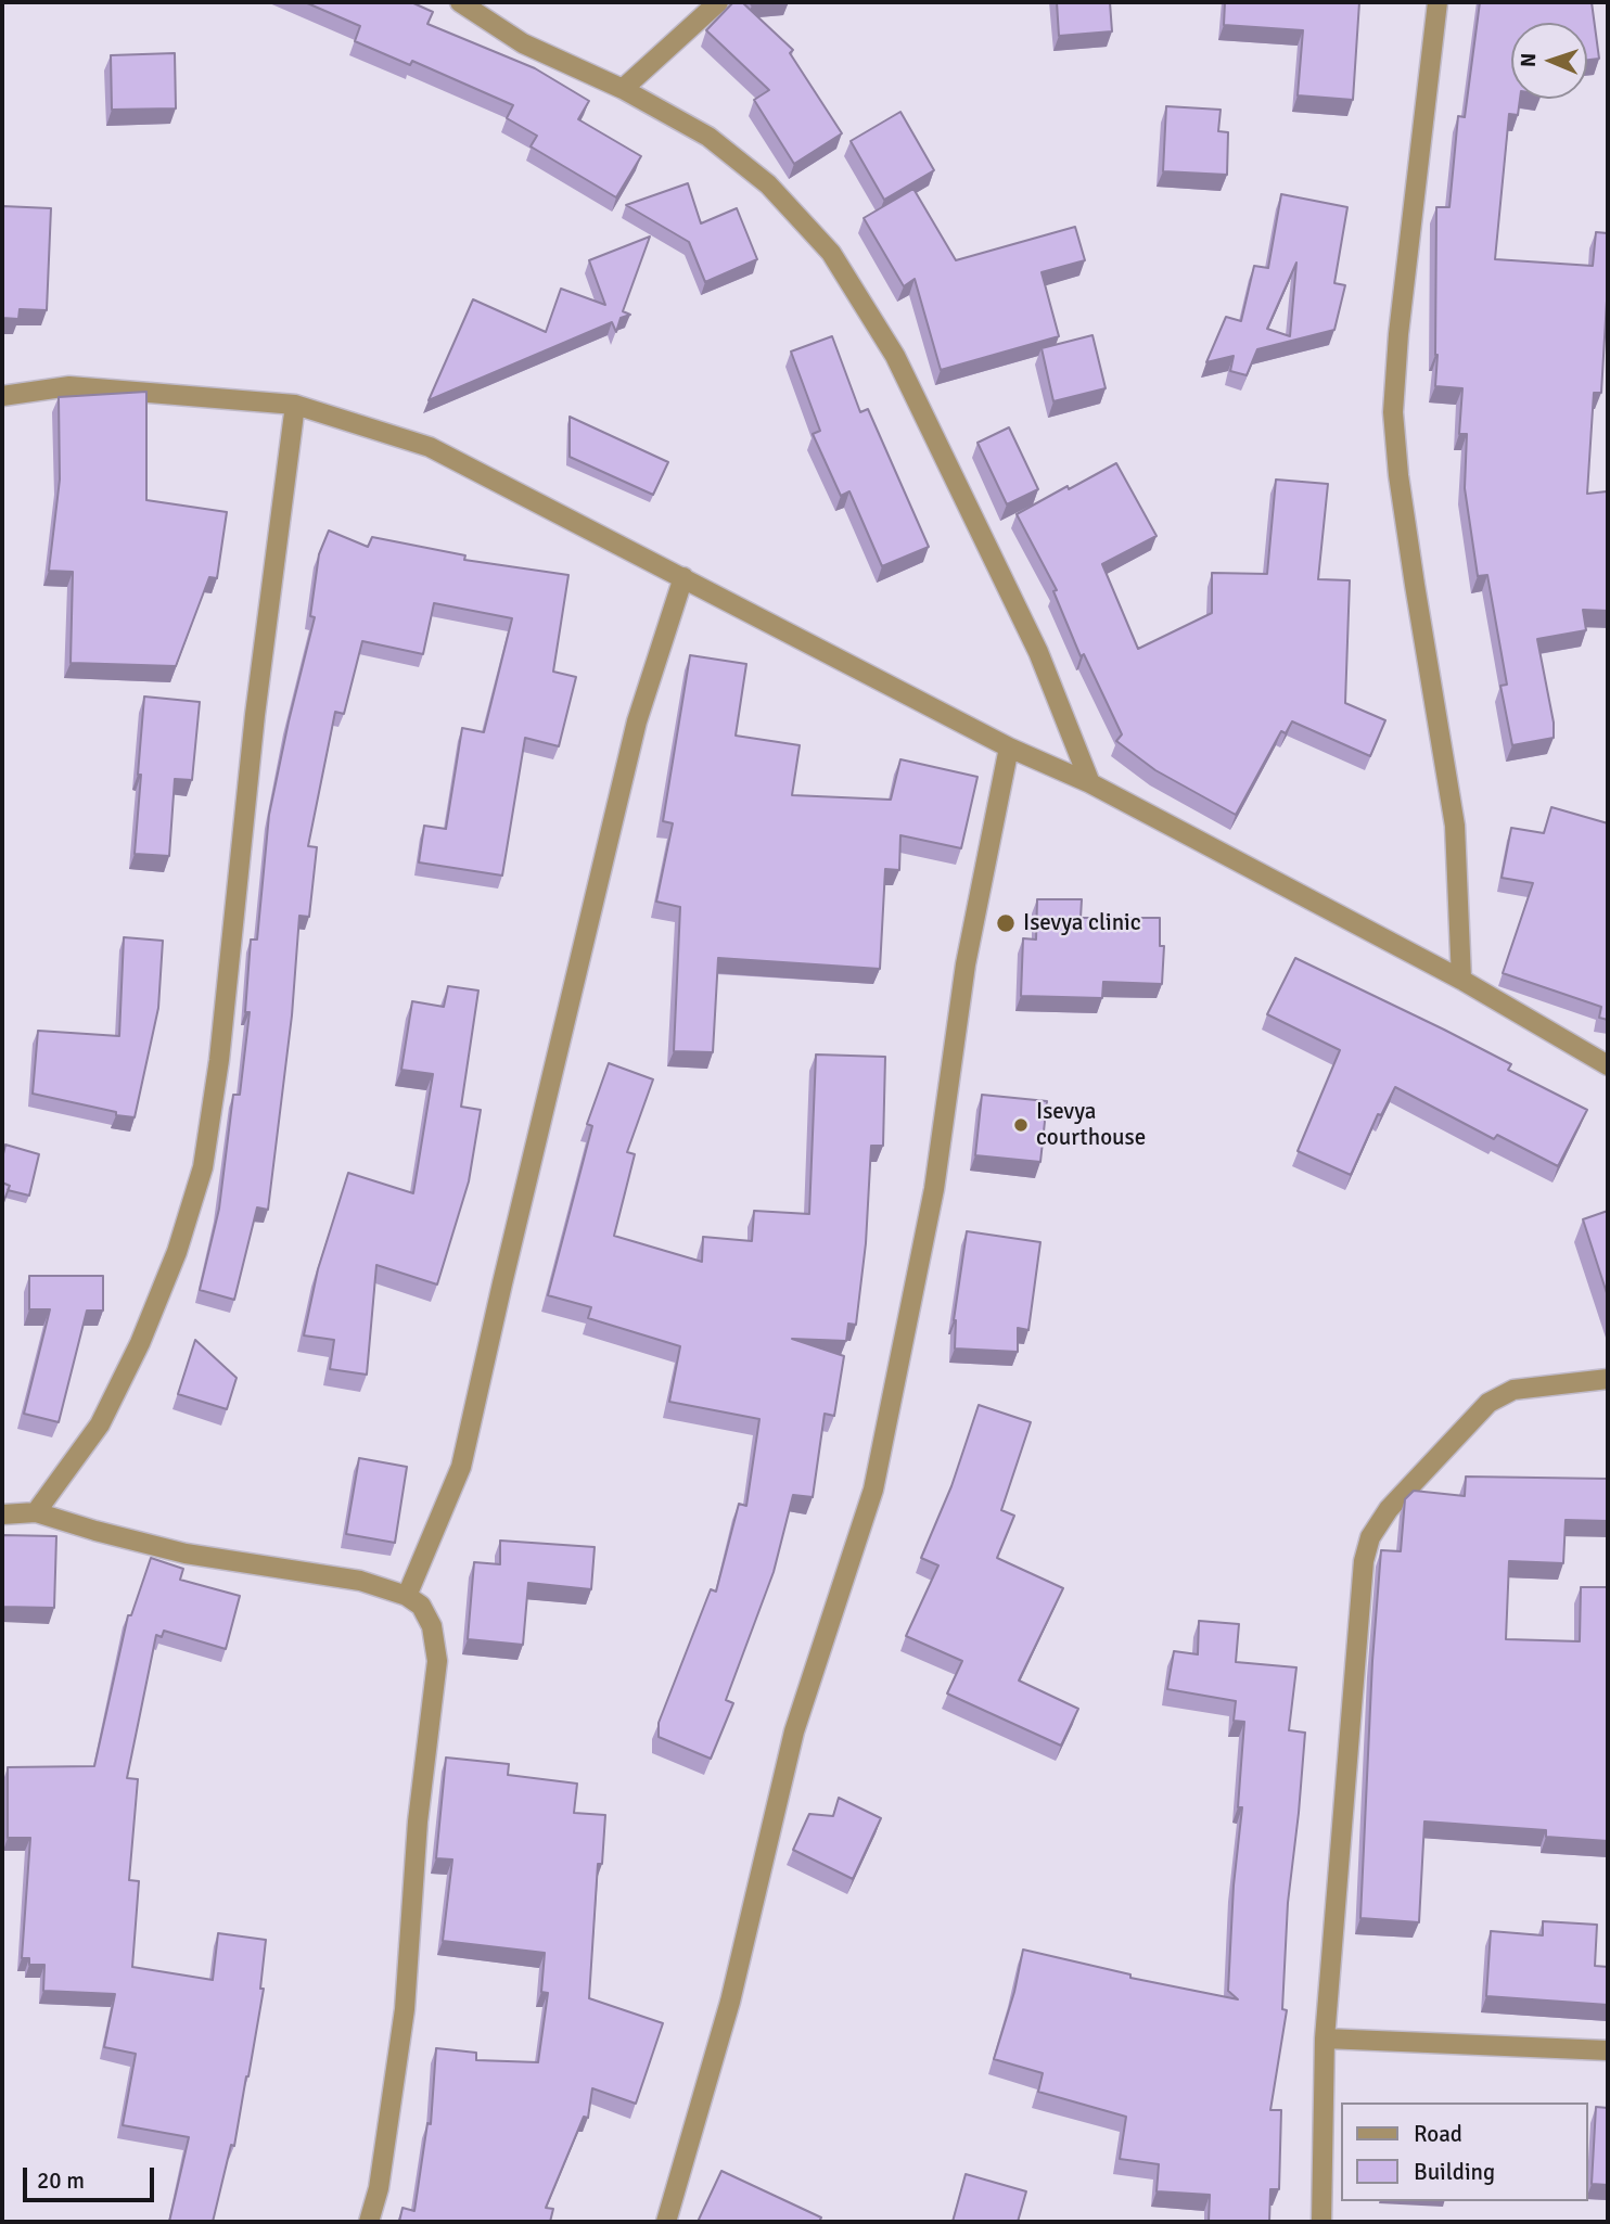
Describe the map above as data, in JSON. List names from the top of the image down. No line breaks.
{"places":["Isevya clinic","Isevya courthouse"],"legend":["Road","Building"],"scale_bar":"20 m","north":"left"}
